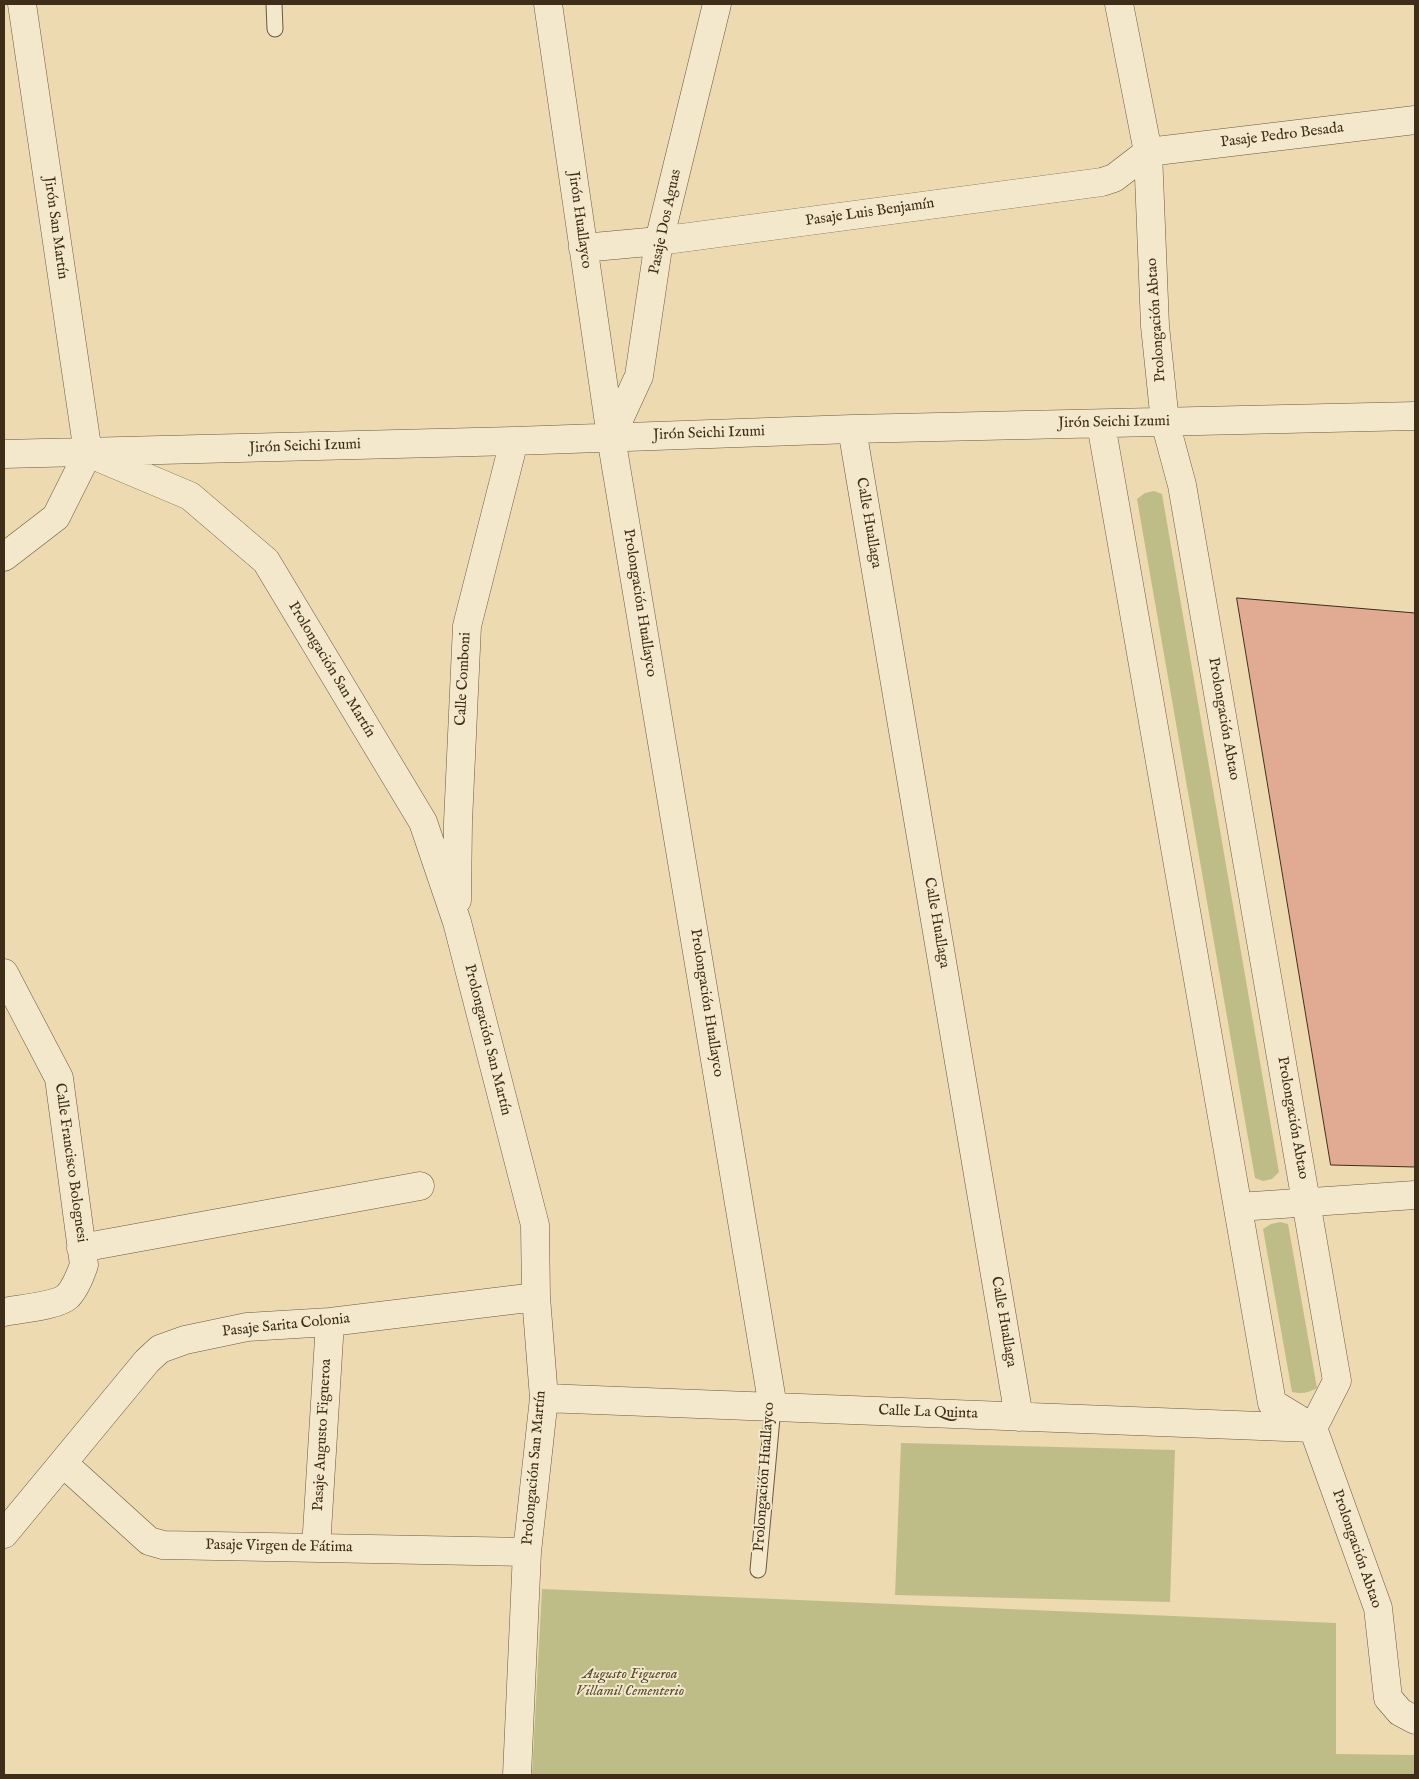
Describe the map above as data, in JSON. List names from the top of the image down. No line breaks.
{"streets":{"street":["Pasaje Pedro Besada","Pasaje Luis Benjamín","Jirón Huallayco","Pasaje Dos Aguas","Jirón San Martín","Prolongación Abtao","Jirón Seichi Izumi","Calle Huallaga","Prolongación Huallayco","Prolongación San Martín","Calle Comboni","Calle Francisco Bolognesi","Pasaje Sarita Colonia","Calle La Quinta","Pasaje Augusto Figueroa","Pasaje Virgen de Fátima"]},"crossings":[["Pasaje Pedro Besada","Pasaje Luis Benjamín"],["Pasaje Pedro Besada","Prolongación Abtao"],["Pasaje Luis Benjamín","Jirón Huallayco"],["Pasaje Luis Benjamín","Pasaje Dos Aguas"],["Pasaje Luis Benjamín","Prolongación Abtao"],["Jirón Huallayco","Pasaje Dos Aguas"],["Jirón Huallayco","Jirón Seichi Izumi"],["Jirón Huallayco","Prolongación Huallayco"],["Pasaje Dos Aguas","Jirón Seichi Izumi"],["Pasaje Dos Aguas","Prolongación Huallayco"],["Jirón San Martín","Jirón Seichi Izumi"],["Jirón San Martín","Prolongación San Martín"],["Prolongación Abtao","Jirón Seichi Izumi"],["Prolongación Abtao","Calle La Quinta"],["Jirón Seichi Izumi","Calle Huallaga"],["Jirón Seichi Izumi","Prolongación Huallayco"],["Jirón Seichi Izumi","Prolongación San Martín"],["Jirón Seichi Izumi","Calle Comboni"],["Calle Huallaga","Calle La Quinta"],["Prolongación Huallayco","Calle La Quinta"],["Prolongación San Martín","Calle Comboni"],["Prolongación San Martín","Pasaje Sarita Colonia"],["Prolongación San Martín","Calle La Quinta"],["Prolongación San Martín","Pasaje Virgen de Fátima"],["Pasaje Sarita Colonia","Pasaje Augusto Figueroa"],["Pasaje Sarita Colonia","Pasaje Virgen de Fátima"],["Pasaje Augusto Figueroa","Pasaje Virgen de Fátima"]],"parks":["Augusto Figueroa Villamil Cementerio"]}
